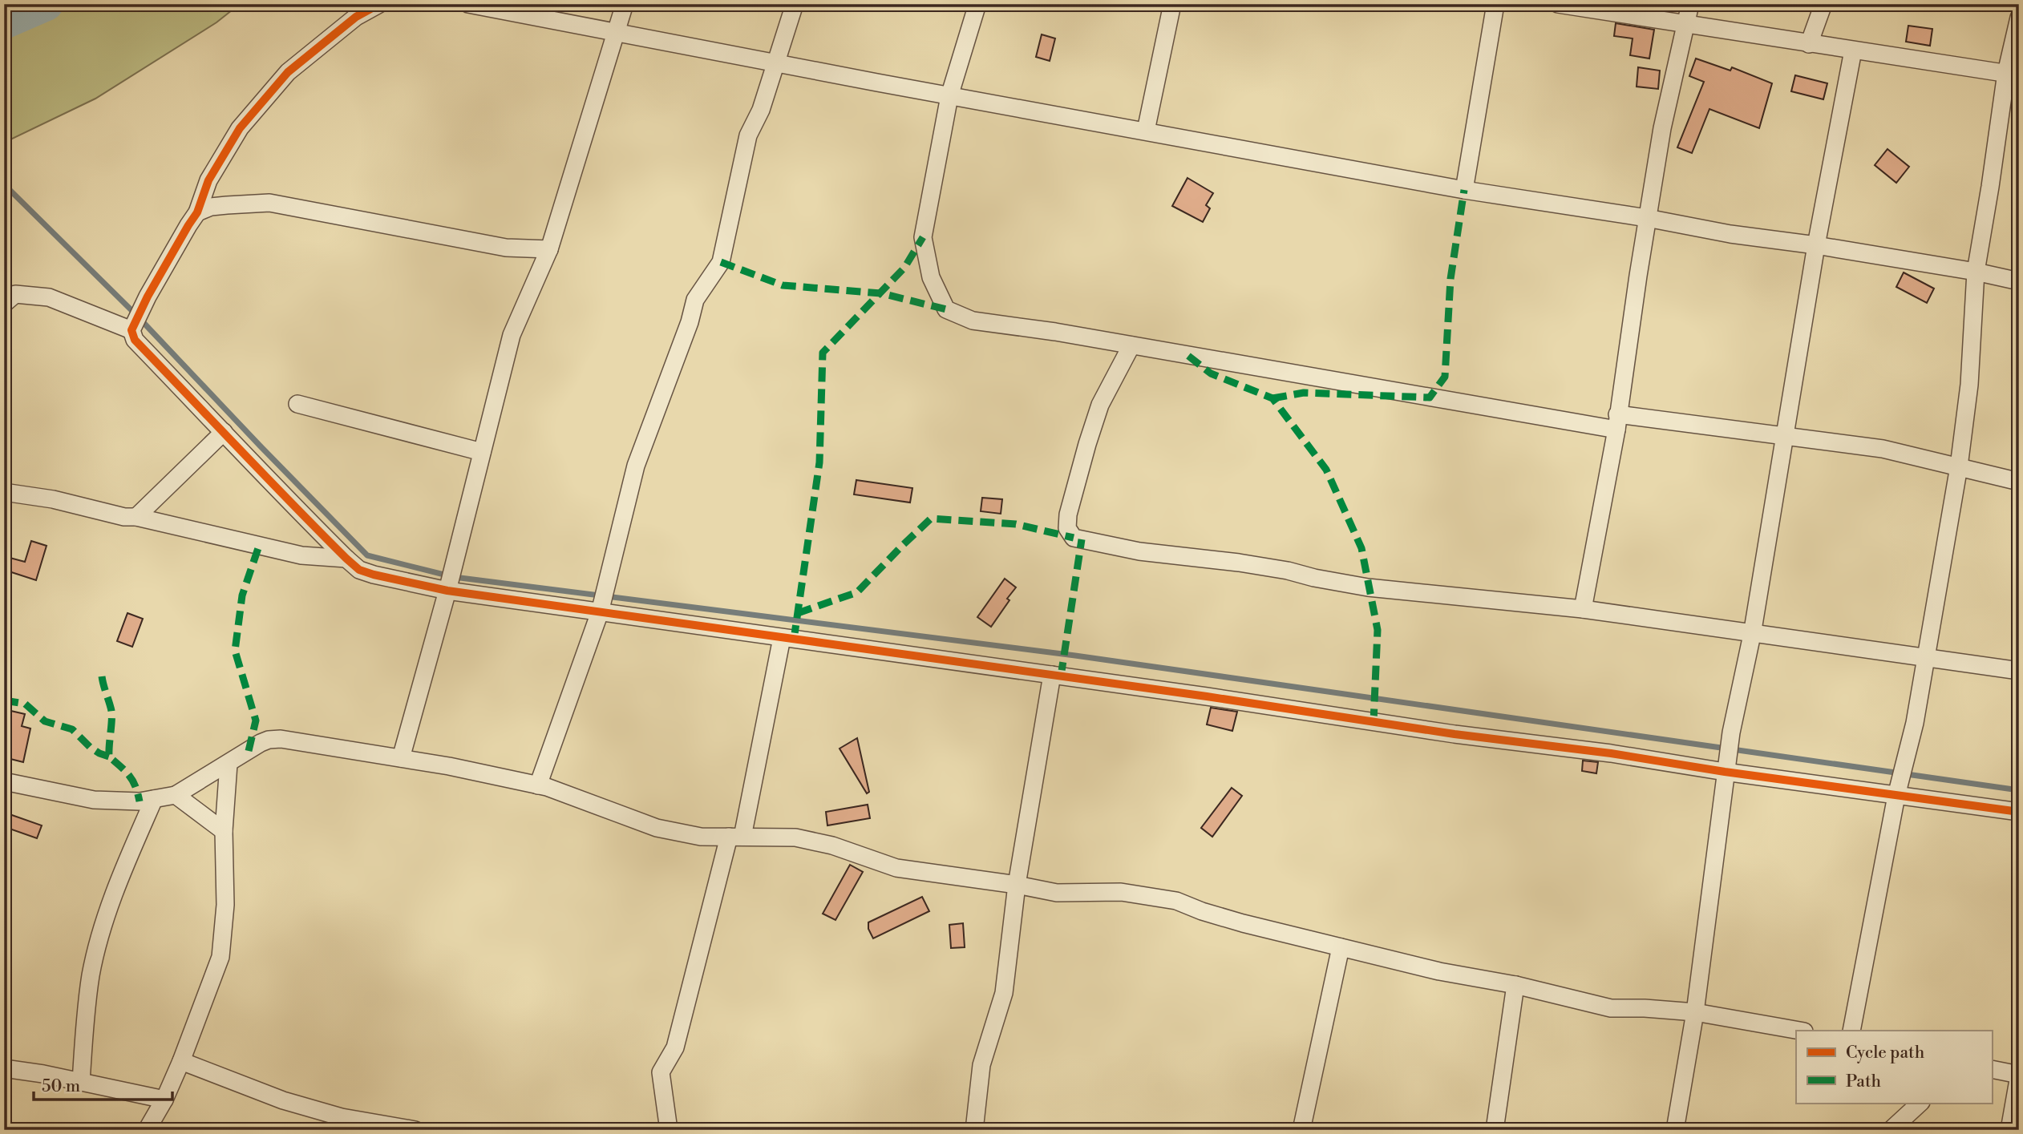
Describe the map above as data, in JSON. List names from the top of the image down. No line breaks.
{"legend":["Cycle path","Path"],"scale_bar":"50 m"}
